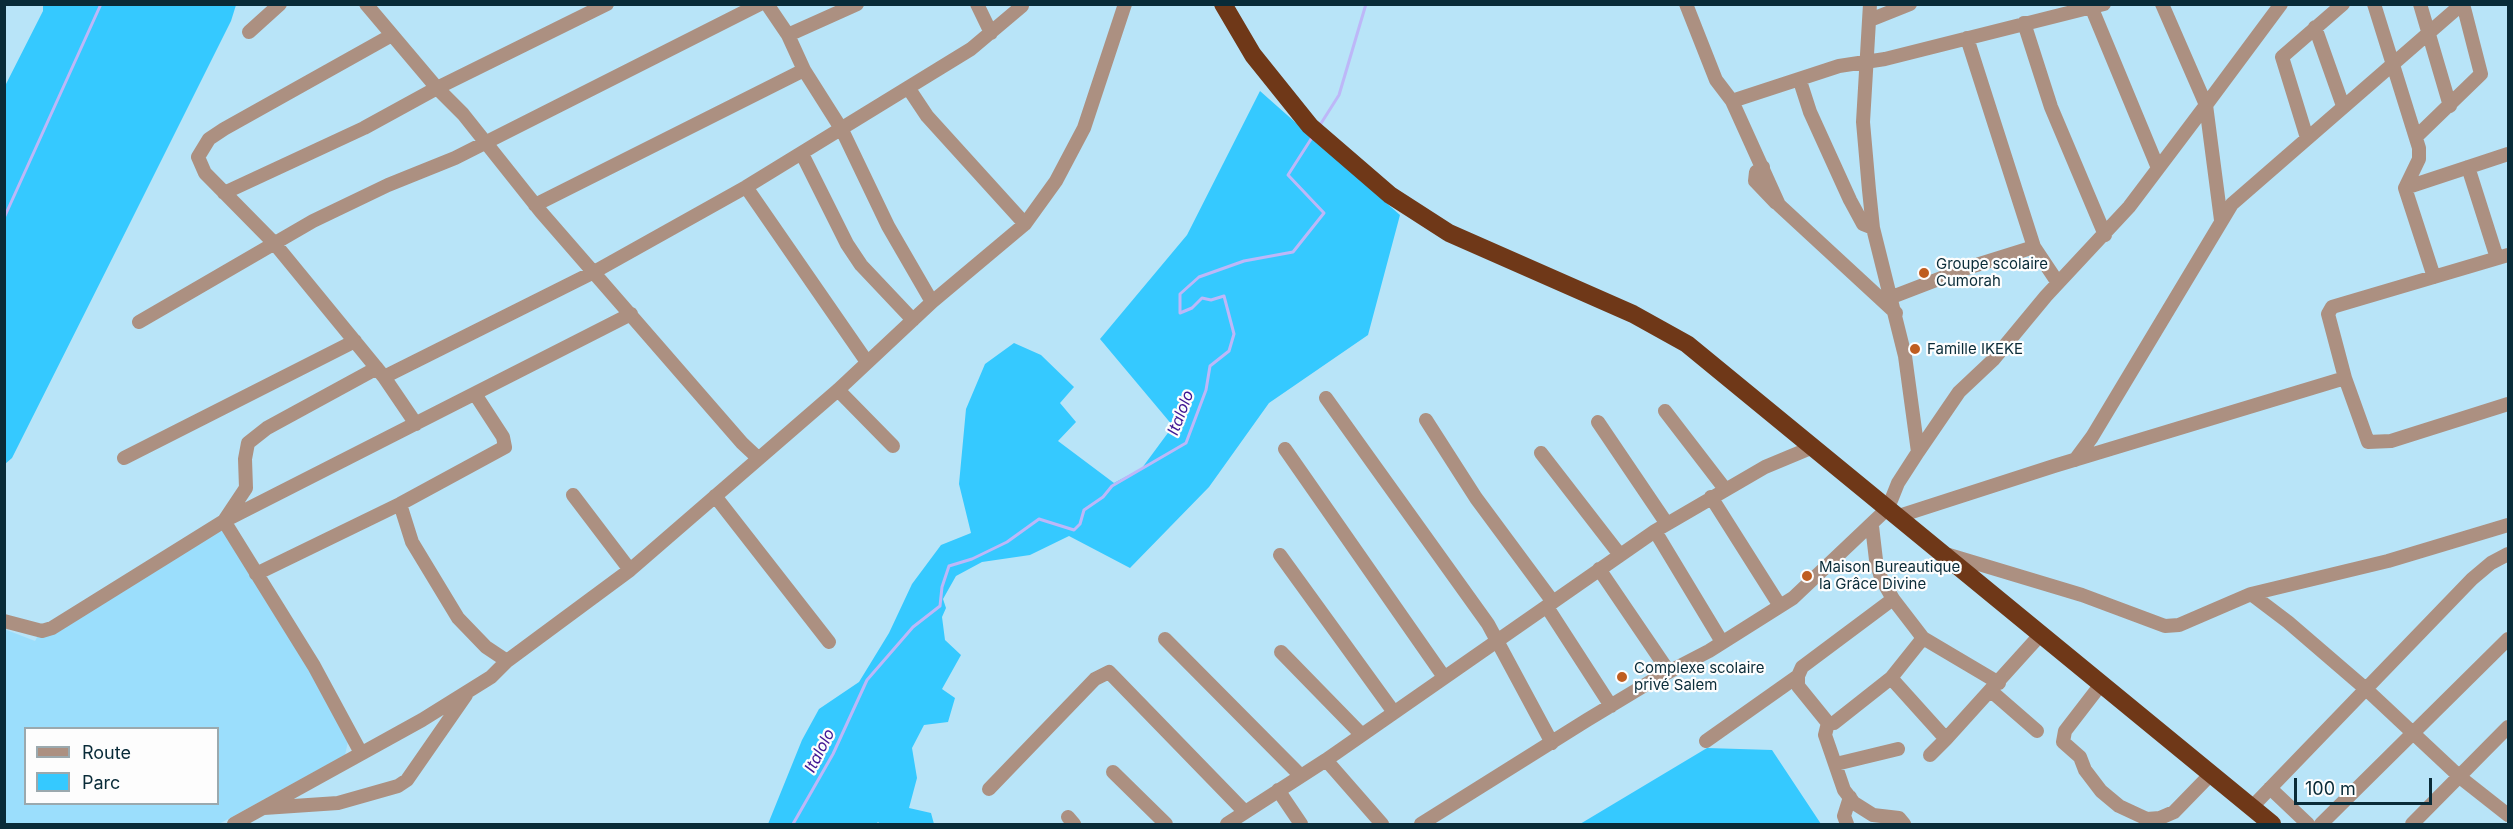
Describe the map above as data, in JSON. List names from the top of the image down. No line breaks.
{"water":["Italolo"],"places":["Groupe scolaire Cumorah","Famille IKEKE","Maison Bureautique la Grâce Divine","Complexe scolaire privé Salem"],"legend":["Route","Parc"],"scale_bar":"100 m"}
